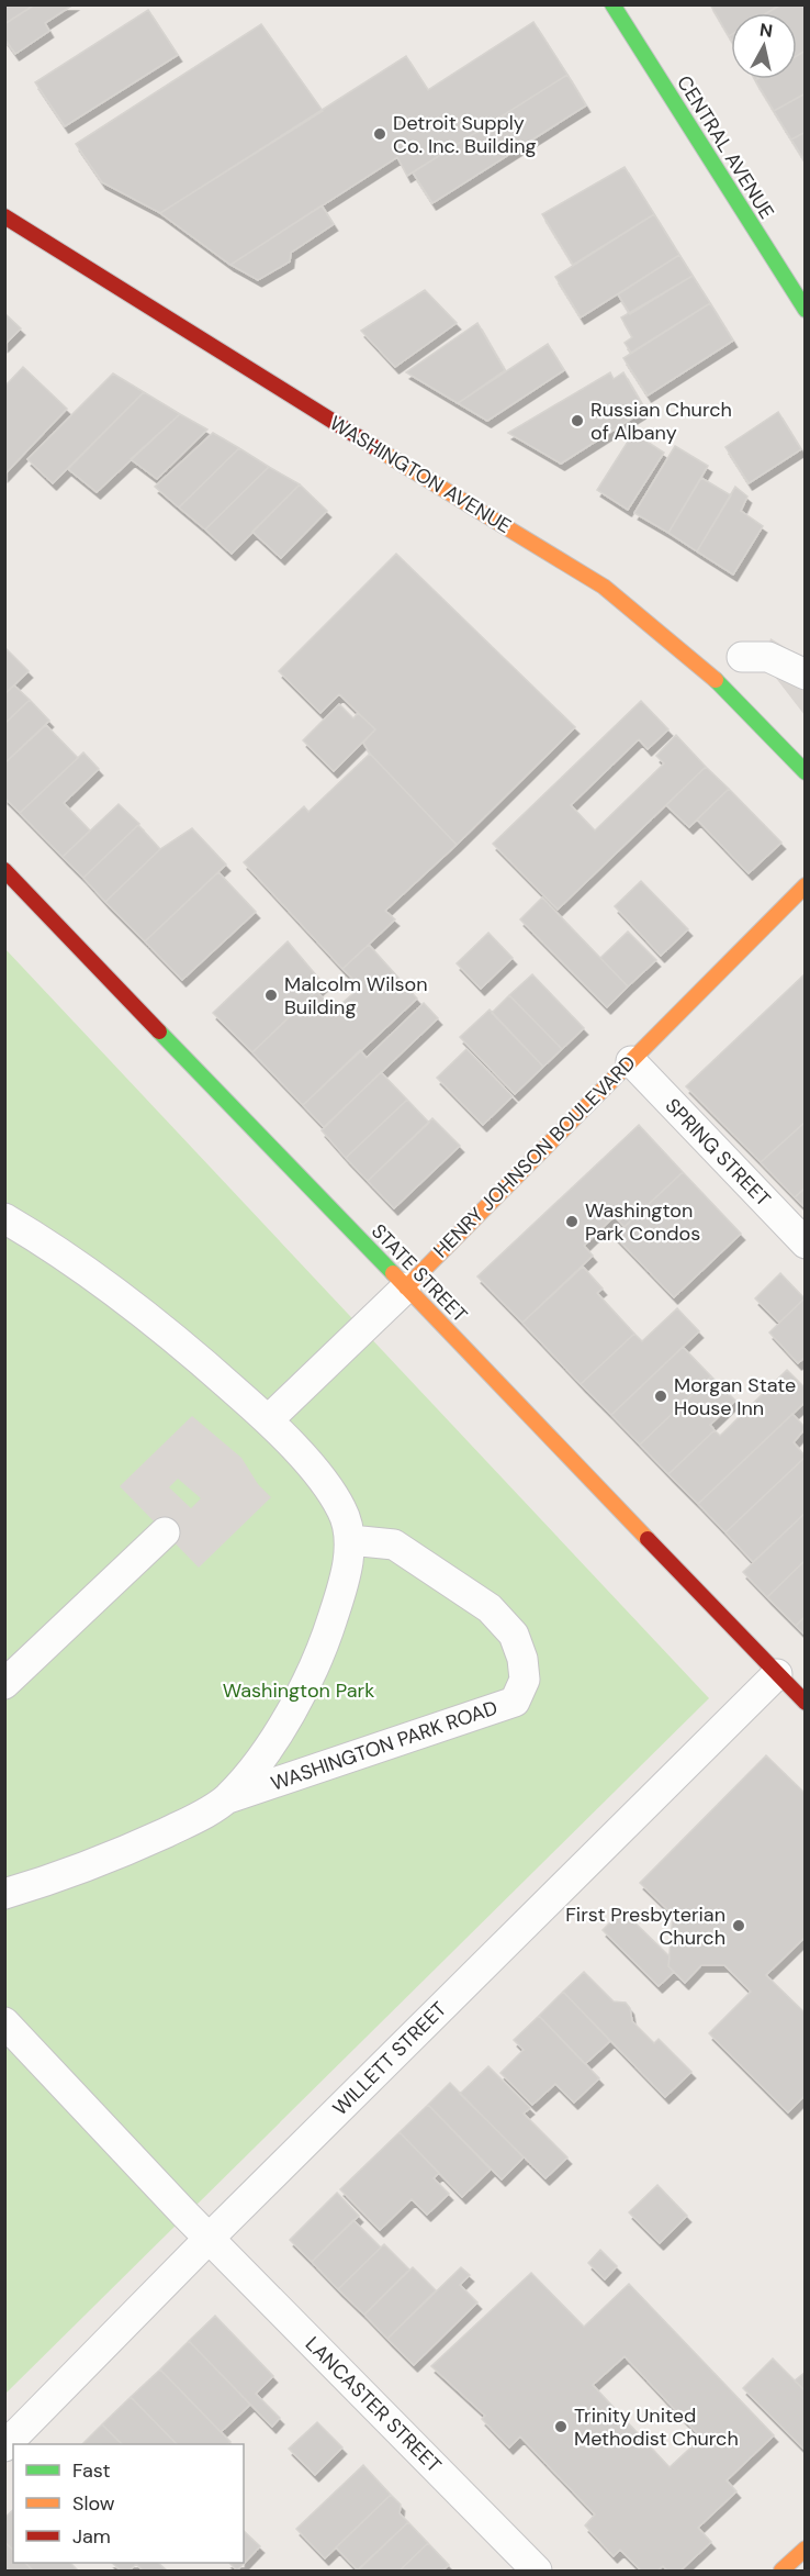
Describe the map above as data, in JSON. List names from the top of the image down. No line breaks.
{"streets":{"street":["CENTRAL AVENUE","WASHINGTON AVENUE","SPRING STREET","HENRY JOHNSON BOULEVARD","STATE STREET","WASHINGTON PARK ROAD","WILLETT STREET","LANCASTER STREET"]},"crossings":[["SPRING STREET","HENRY JOHNSON BOULEVARD"],["HENRY JOHNSON BOULEVARD","STATE STREET"],["STATE STREET","WILLETT STREET"],["WILLETT STREET","LANCASTER STREET"]],"parks":["Washington Park"],"places":["Detroit Supply Co. Inc. Building","Russian Church of Albany","Malcolm Wilson Building","Washington Park Condos","Morgan State House Inn","First Presbyterian Church","Trinity United Methodist Church"],"legend":["Fast","Slow","Jam"],"north":"top"}
